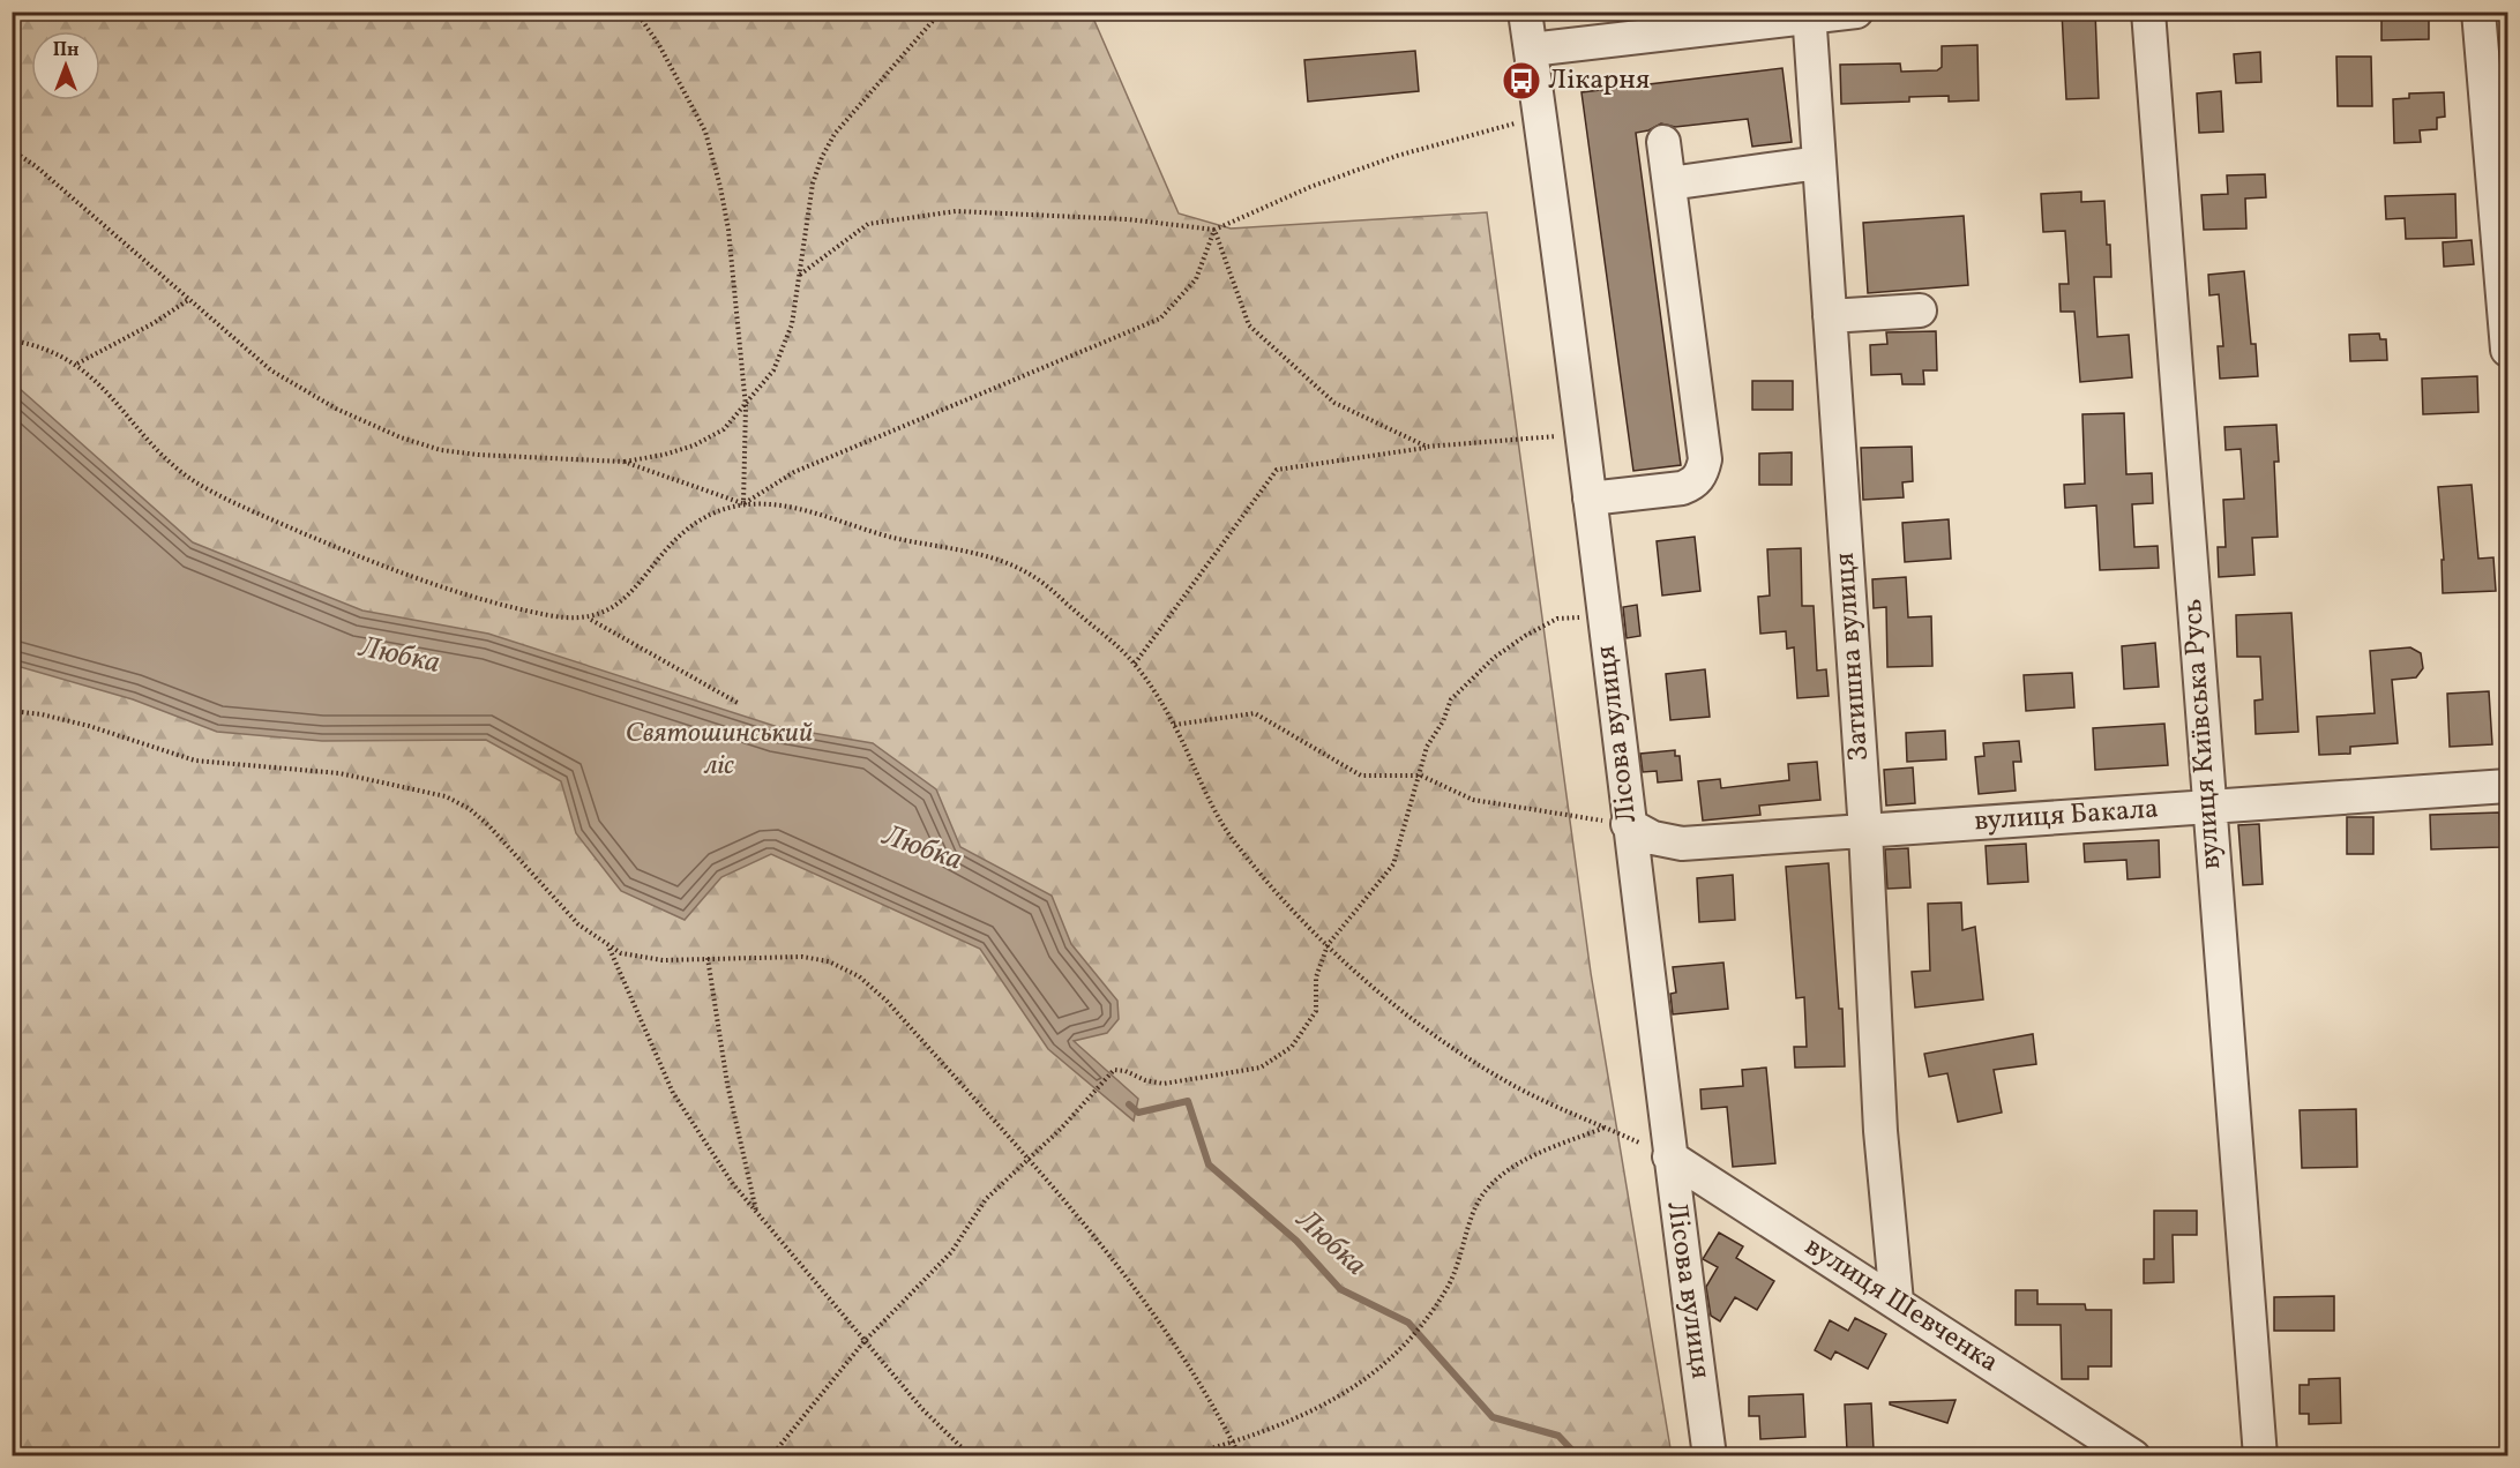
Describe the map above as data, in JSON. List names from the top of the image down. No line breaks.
{"streets":{"street":["Затишна вулиця","Лісова вулиця","вулиця Київська Русь","вулиця Бакала","вулиця Шевченка"]},"crossings":[["Затишна вулиця","вулиця Бакала"],["Затишна вулиця","вулиця Шевченка"],["Лісова вулиця","вулиця Бакала"],["Лісова вулиця","вулиця Шевченка"],["вулиця Київська Русь","вулиця Бакала"]],"water":["Любка"],"parks":["Святошинський ліс"],"places":{"bus stop":["Лікарня"]},"north":"top"}
